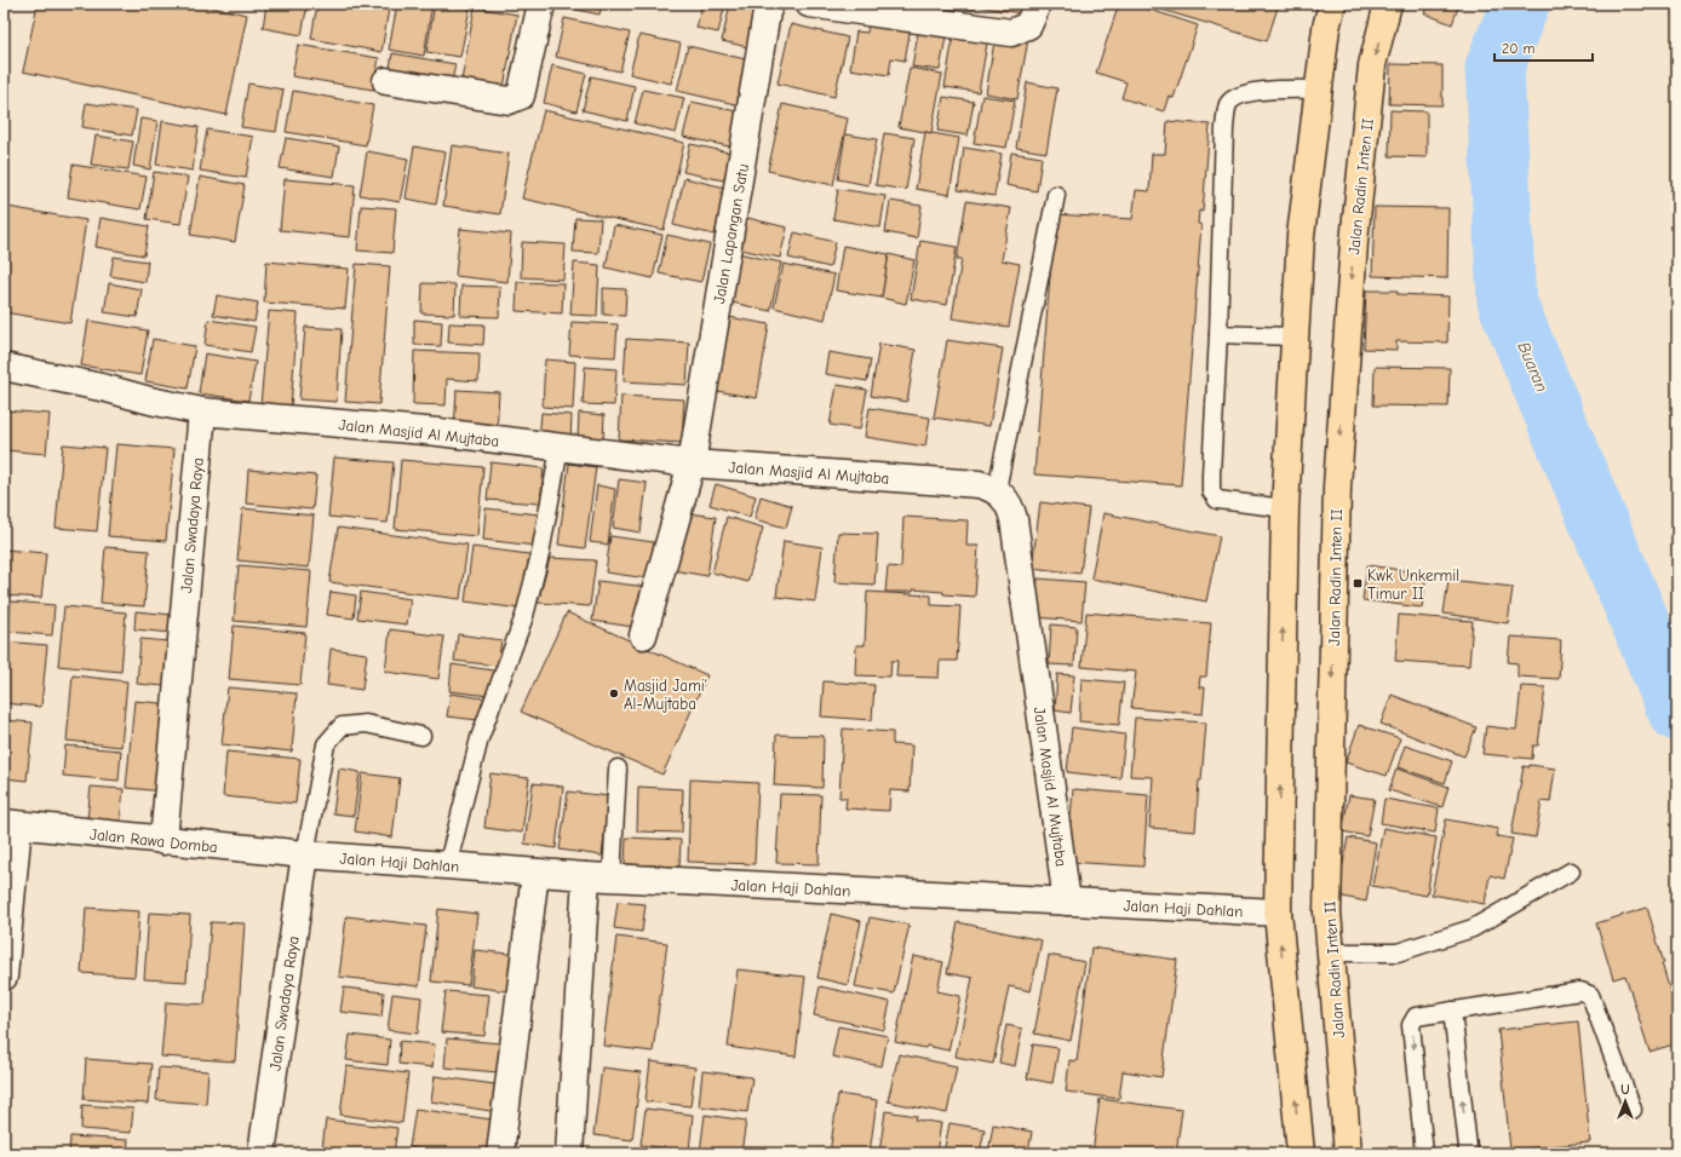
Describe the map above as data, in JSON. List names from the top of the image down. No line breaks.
{"streets":{"main road":["Jalan Radin Inten II"],"street":["Jalan Lapangan Satu","Jalan Masjid Al Mujtaba","Jalan Swadaya Raya","Jalan Rawa Domba","Jalan Haji Dahlan"]},"crossings":[["Jalan Lapangan Satu","Jalan Masjid Al Mujtaba"],["Jalan Masjid Al Mujtaba","Jalan Swadaya Raya"],["Jalan Masjid Al Mujtaba","Jalan Haji Dahlan"],["Jalan Swadaya Raya","Jalan Rawa Domba"],["Jalan Swadaya Raya","Jalan Haji Dahlan"],["Jalan Rawa Domba","Jalan Haji Dahlan"]],"water":["Buaran"],"places":{"transit":["Kwk Unkermil Timur II"],"other":["Masjid Jami' Al-Mujtaba"]},"scale_bar":"20 m","north":"top"}
